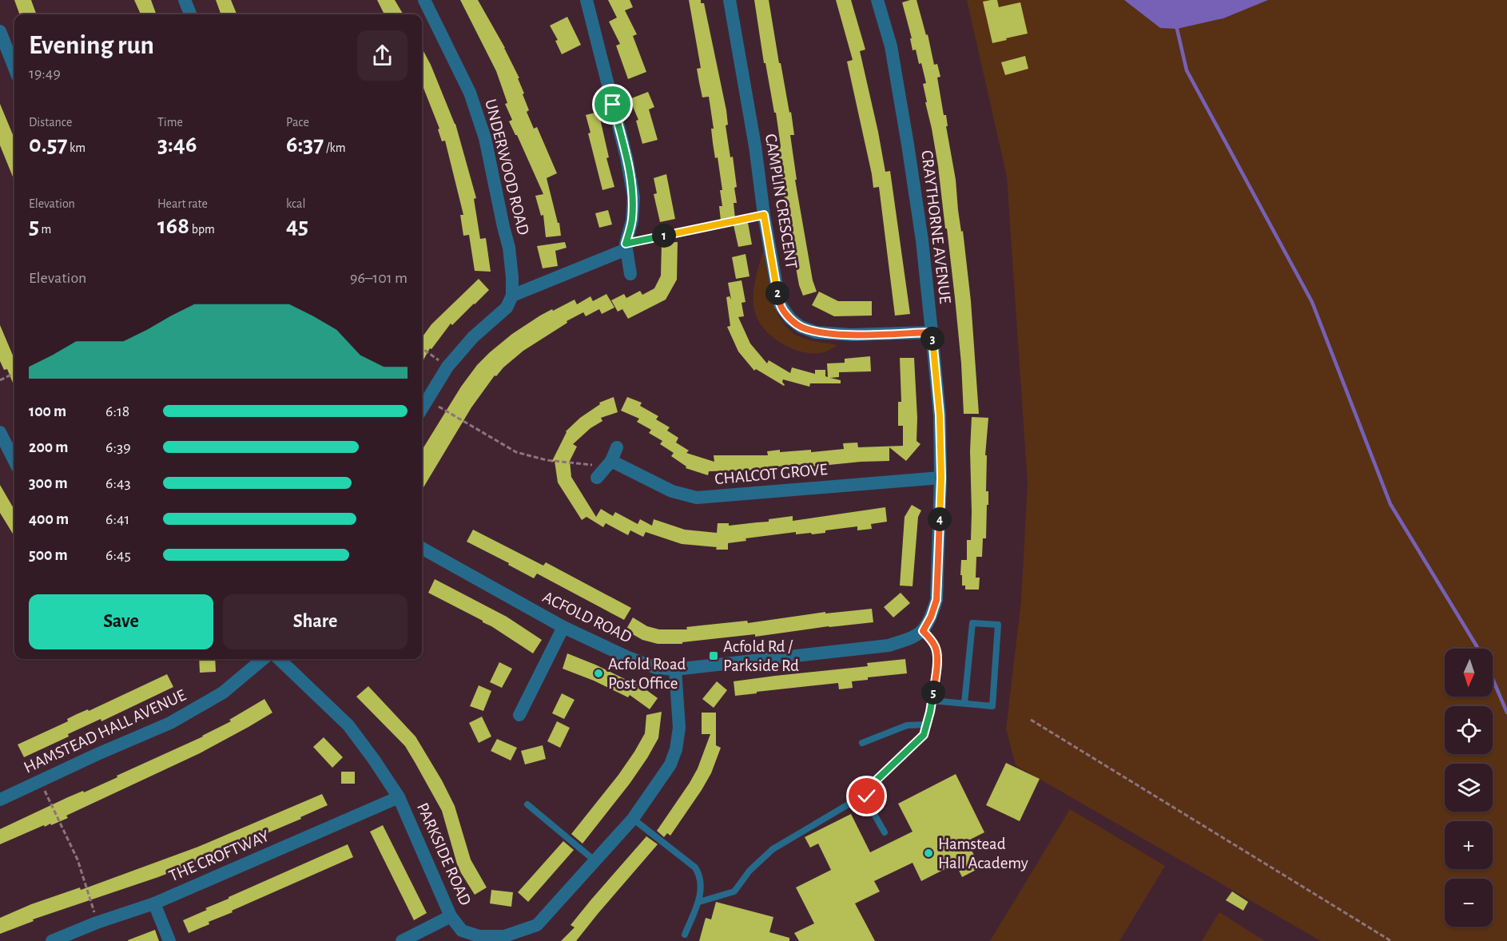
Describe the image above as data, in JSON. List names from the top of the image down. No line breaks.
{"streets":{"street":["UNDERWOOD ROAD","CAMPLIN CRESCENT","CRAYTHORNE AVENUE","CHALCOT GROVE","ACFOLD ROAD","HAMSTEAD HALL AVENUE","PARKSIDE ROAD","THE CROFTWAY"]},"crossings":[["CAMPLIN CRESCENT","CRAYTHORNE AVENUE"],["CRAYTHORNE AVENUE","CHALCOT GROVE"],["CRAYTHORNE AVENUE","ACFOLD ROAD"],["ACFOLD ROAD","PARKSIDE ROAD"],["PARKSIDE ROAD","THE CROFTWAY"]],"places":{"transit":["Acfold Rd / Parkside Rd"],"other":["Acfold Road Post Office","Hamstead Hall Academy"]},"north":"bottom","page":{"heading":["Evening run","19:49"],"stats":[["Distance","0.57 km"],["Time","3:46"],["Pace","6:37 /km"],["Elevation","5 m"],["Heart rate","168 bpm"],["kcal","45"]],"pins":["1","2","3","4","5"],"chart":["Elevation","96–101 m"],"list":[{"name":"100 m","note":"6:18"},{"name":"200 m","note":"6:39"},{"name":"300 m","note":"6:43"},{"name":"400 m","note":"6:41"},{"name":"500 m","note":"6:45"}],"buttons":["Save","Share"],"map_buttons":["+","−"]}}
